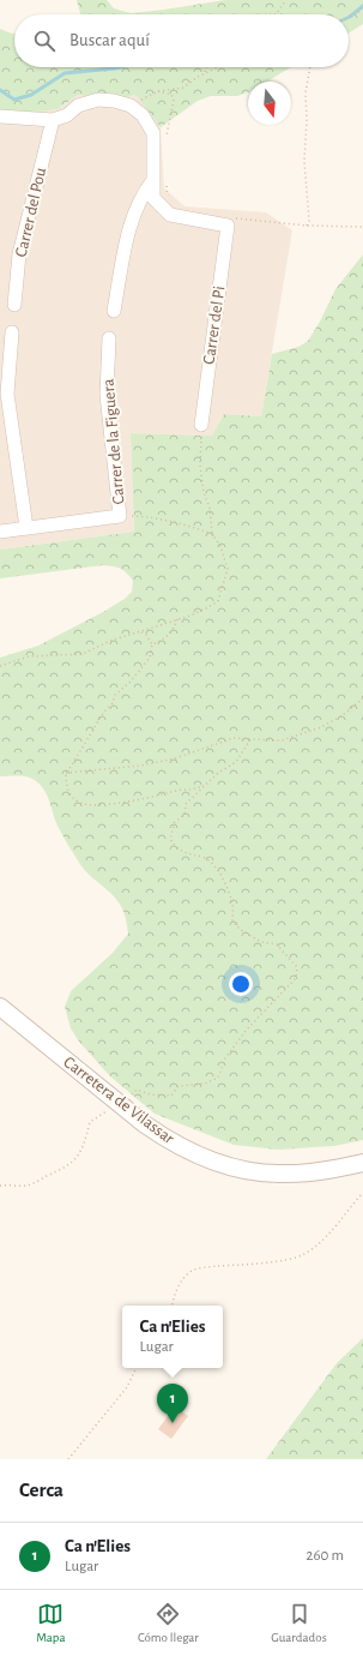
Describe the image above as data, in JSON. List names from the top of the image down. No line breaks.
{"streets":{"street":["Carrer del Pou","Carrer del Pi","Carrer de la Figuera","Carretera de Vilassar"]},"north":"bottom","page":{"search":"Buscar aquí","popup":["Ca n'Elies","Lugar"],"pins":"1","heading":"Cerca","list":[{"mark":"1","name":"Ca n'Elies","note":"Lugar","value":"260 m"}],"nav":["Mapa","Cómo llegar","Guardados"]}}
